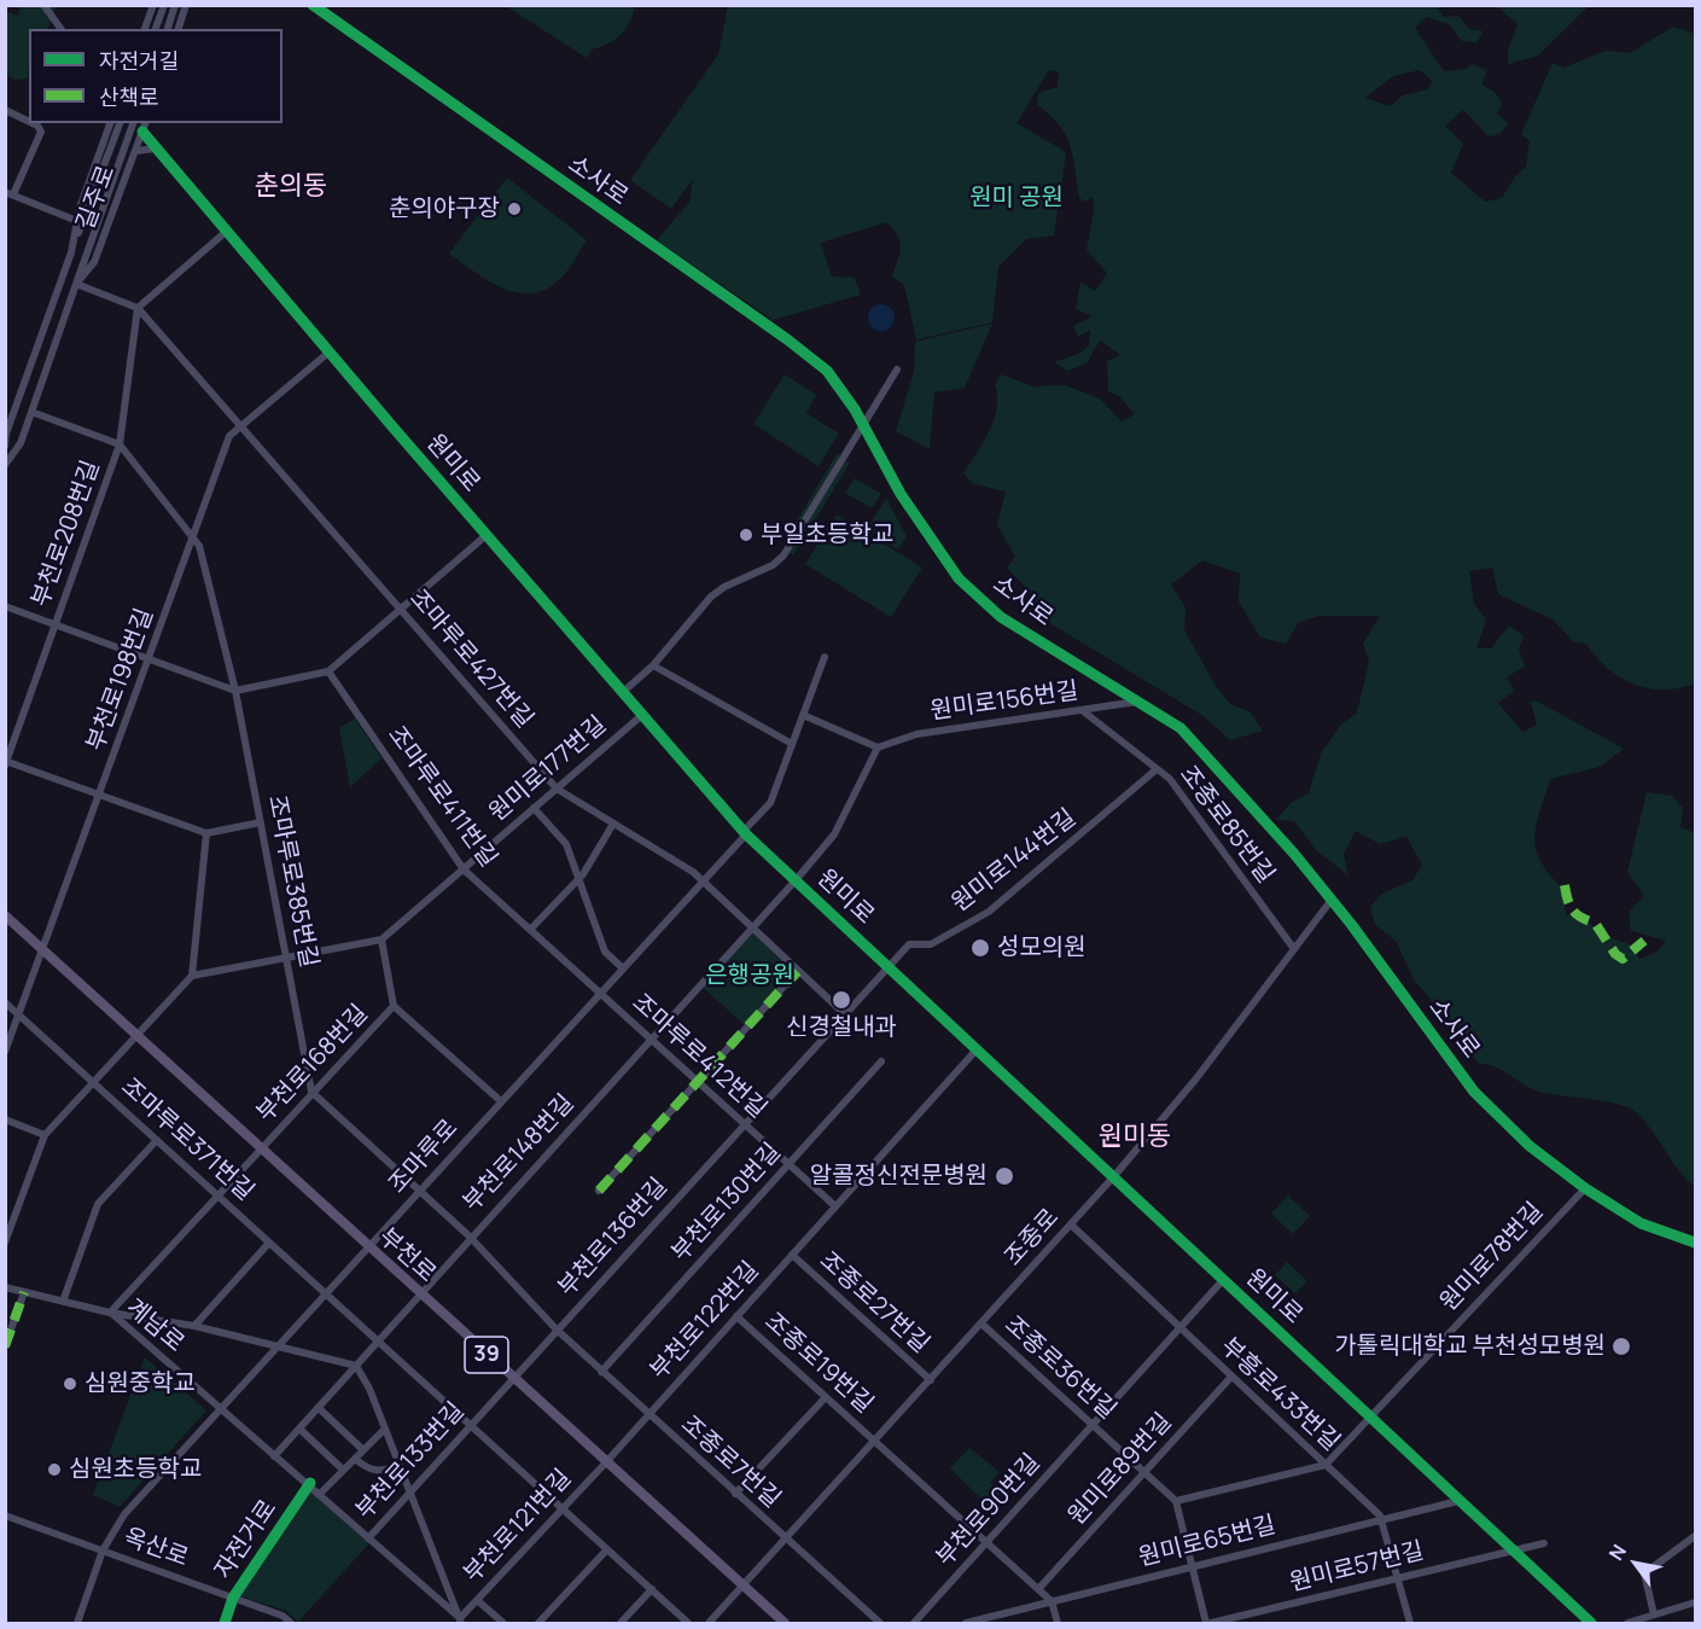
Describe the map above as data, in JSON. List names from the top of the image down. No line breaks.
{"streets":{"main road":["부천로","39"],"street":["소사로","길주로","원미로","부천로208번길","조마루로427번길","부천로198번길","원미로156번길","원미로177번길","조마루로411번길","조종로85번길","원미로144번길","조마루로385번길","조마루로412번길","부천로168번길","조마루로371번길","부천로148번길","조마루로","부천로130번길","부천로136번길","조종로","원미로78번길","조종로27번길","부천로122번길","계남로","조종로19번길","조종로36번길","부흥로433번길","부천로133번길","조종로7번길","원미로89번길","부천로90번길","부천로121번길","원미로65번길","옥산로","원미로57번길"],"cycle path":["자전거로"]},"crossings":[["소사로","원미로156번길"],["소사로","조종로"],["소사로","원미로78번길"],["길주로","원미로"],["원미로","원미로177번길"],["원미로","원미로144번길"],["원미로","부천로148번길"],["원미로","조마루로"],["원미로","조종로"],["원미로","원미로78번길"],["원미로","부천로122번길"],["원미로","부천로90번길"],["원미로","원미로65번길"],["원미로","원미로57번길"],["부천로208번길","조마루로427번길"],["부천로208번길","조마루로385번길"],["조마루로427번길","부천로198번길"],["조마루로427번길","원미로177번길"],["조마루로427번길","원미로144번길"],["조마루로427번길","부천로148번길"],["조마루로427번길","조마루로"],["조마루로427번길","부천로136번길"],["부천로198번길","조마루로385번길"],["부천로198번길","조마루로371번길"],["부천로198번길","부천로"],["원미로156번길","조종로85번길"],["원미로177번길","조마루로411번길"],["조마루로411번길","조마루로412번길"],["조마루로411번길","조마루로"],["조종로85번길","원미로144번길"],["조종로85번길","조종로"],["원미로144번길","부천로136번길"],["조마루로385번길","부천로168번길"],["조마루로412번길","부천로148번길"],["조마루로412번길","조마루로"],["조마루로412번길","부천로130번길"],["조마루로412번길","부천로136번길"],["조마루로412번길","부천로122번길"],["부천로168번길","조마루로371번길"],["부천로168번길","부천로"],["부천로168번길","계남로"],["조마루로371번길","부천로148번길"],["조마루로371번길","조마루로"],["조마루로371번길","부천로133번길"],["조마루로371번길","부천로121번길"],["부천로148번길","부천로"],["부천로148번길","계남로"],["부천로148번길","조종로7번길"],["조마루로","부천로"],["조마루로","계남로"],["조마루로","조종로7번길"],["조마루로","옥산로"],["부천로130번길","조종로7번길"],["부천로136번길","부천로"],["부천로136번길","부천로133번길"],["부천로136번길","조종로7번길"],["조종로","부천로"],["조종로","조종로27번길"],["조종로","조종로19번길"],["조종로","조종로36번길"],["조종로","부흥로433번길"],["조종로","조종로7번길"],["부천로","부천로122번길"],["부천로","부천로133번길"],["부천로","부천로121번길"],["원미로78번길","부흥로433번길"],["조종로27번길","부천로122번길"],["부천로122번길","조종로19번길"],["부천로122번길","조종로7번길"],["부천로122번길","부천로121번길"],["계남로","부천로133번길"],["계남로","부천로121번길"],["조종로19번길","원미로89번길"],["조종로19번길","부천로90번길"],["조종로19번길","원미로65번길"],["조종로36번길","원미로89번길"],["조종로36번길","부천로90번길"],["부흥로433번길","원미로89번길"],["부흥로433번길","부천로90번길"],["부흥로433번길","원미로65번길"]],"districts":["춘의동","원미동"],"parks":["원미 공원","은행공원"],"places":["춘의야구장","부일초등학교","성모의원","신경철내과","알콜정신전문병원","가톨릭대학교 부천성모병원","심원중학교","심원초등학교"],"legend":["자전거길","산책로"],"north":"top left"}
